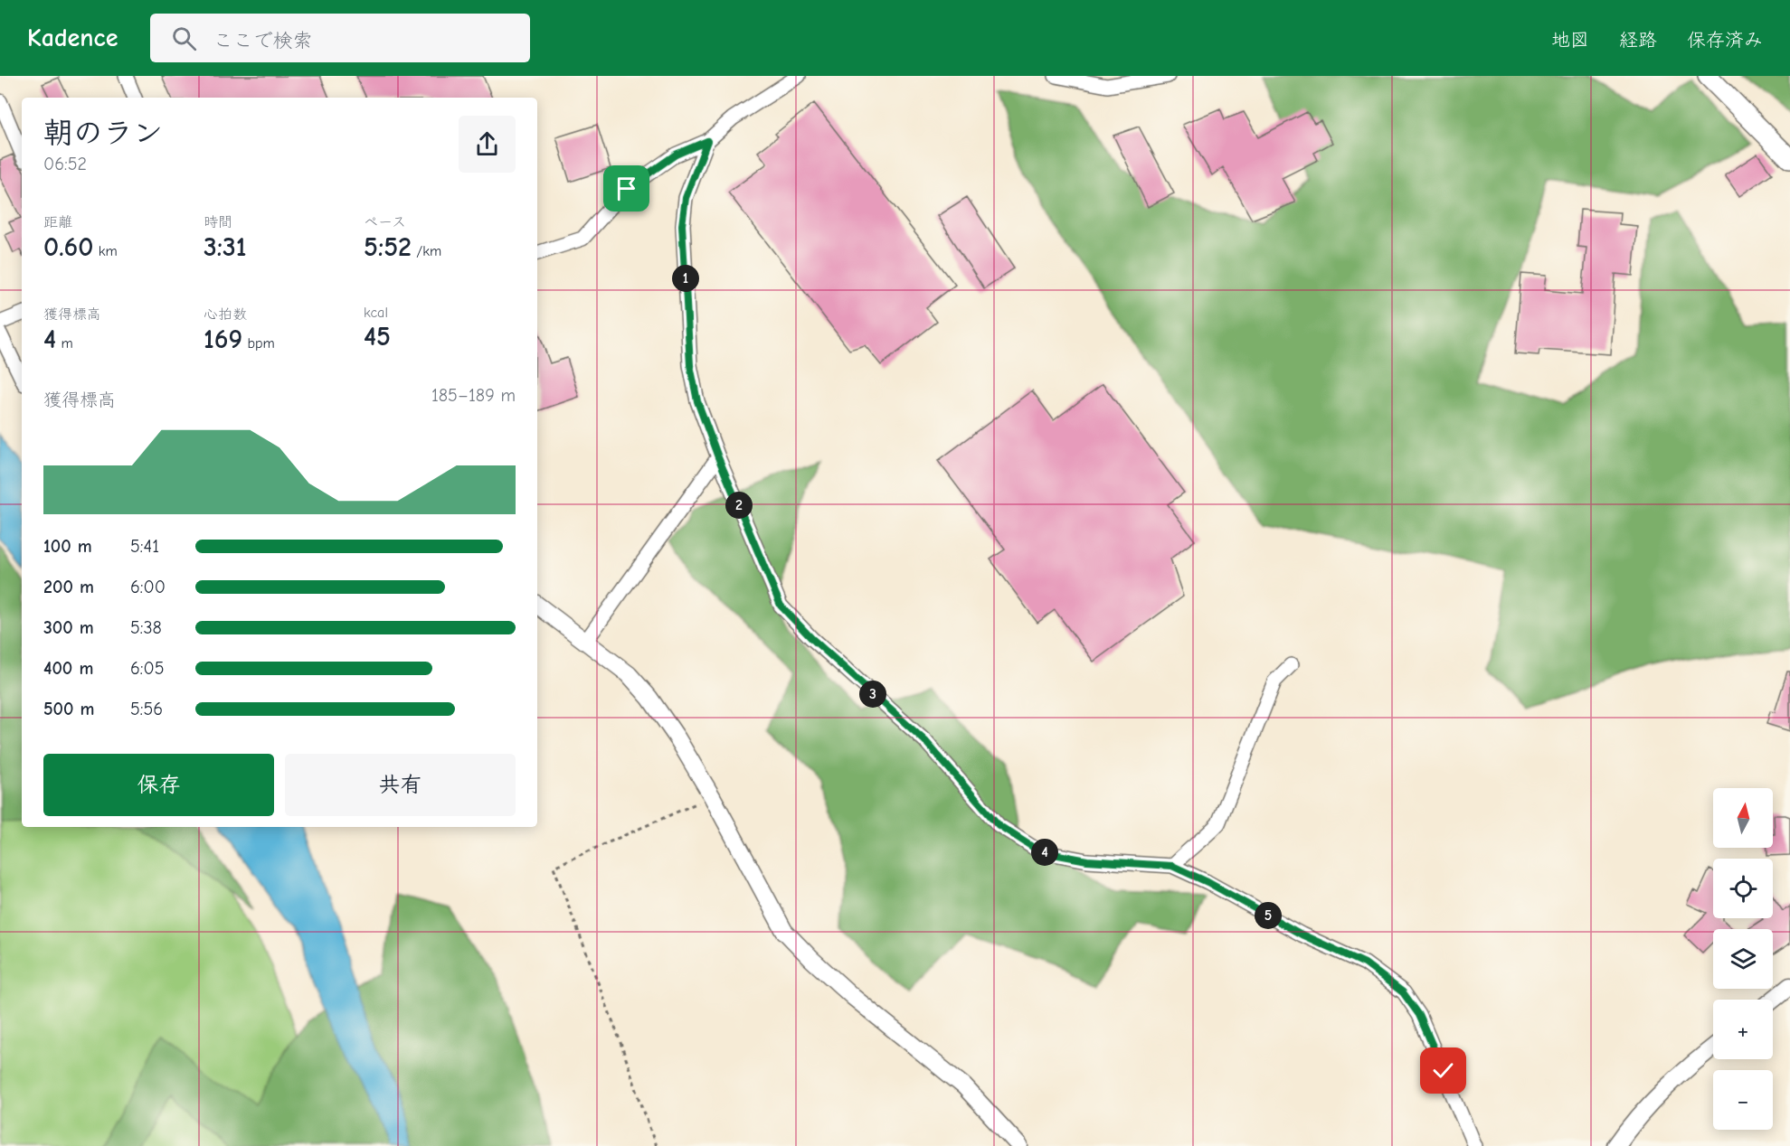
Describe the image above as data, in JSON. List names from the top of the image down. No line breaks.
{"north":"top","page":{"header":"Kadence","search":"ここで検索","nav":["地図","経路","保存済み"],"heading":["朝のラン","06:52"],"stats":[["距離","0.60 km"],["時間","3:31"],["ペース","5:52 /km"],["獲得標高","4 m"],["心拍数","169 bpm"],["kcal","45"]],"pins":["1","2","3","4","5"],"chart":["獲得標高","185–189 m"],"list":[{"name":"100 m","note":"5:41"},{"name":"200 m","note":"6:00"},{"name":"300 m","note":"5:38"},{"name":"400 m","note":"6:05"},{"name":"500 m","note":"5:56"}],"buttons":["保存","共有"],"map_buttons":["+","−"]}}
